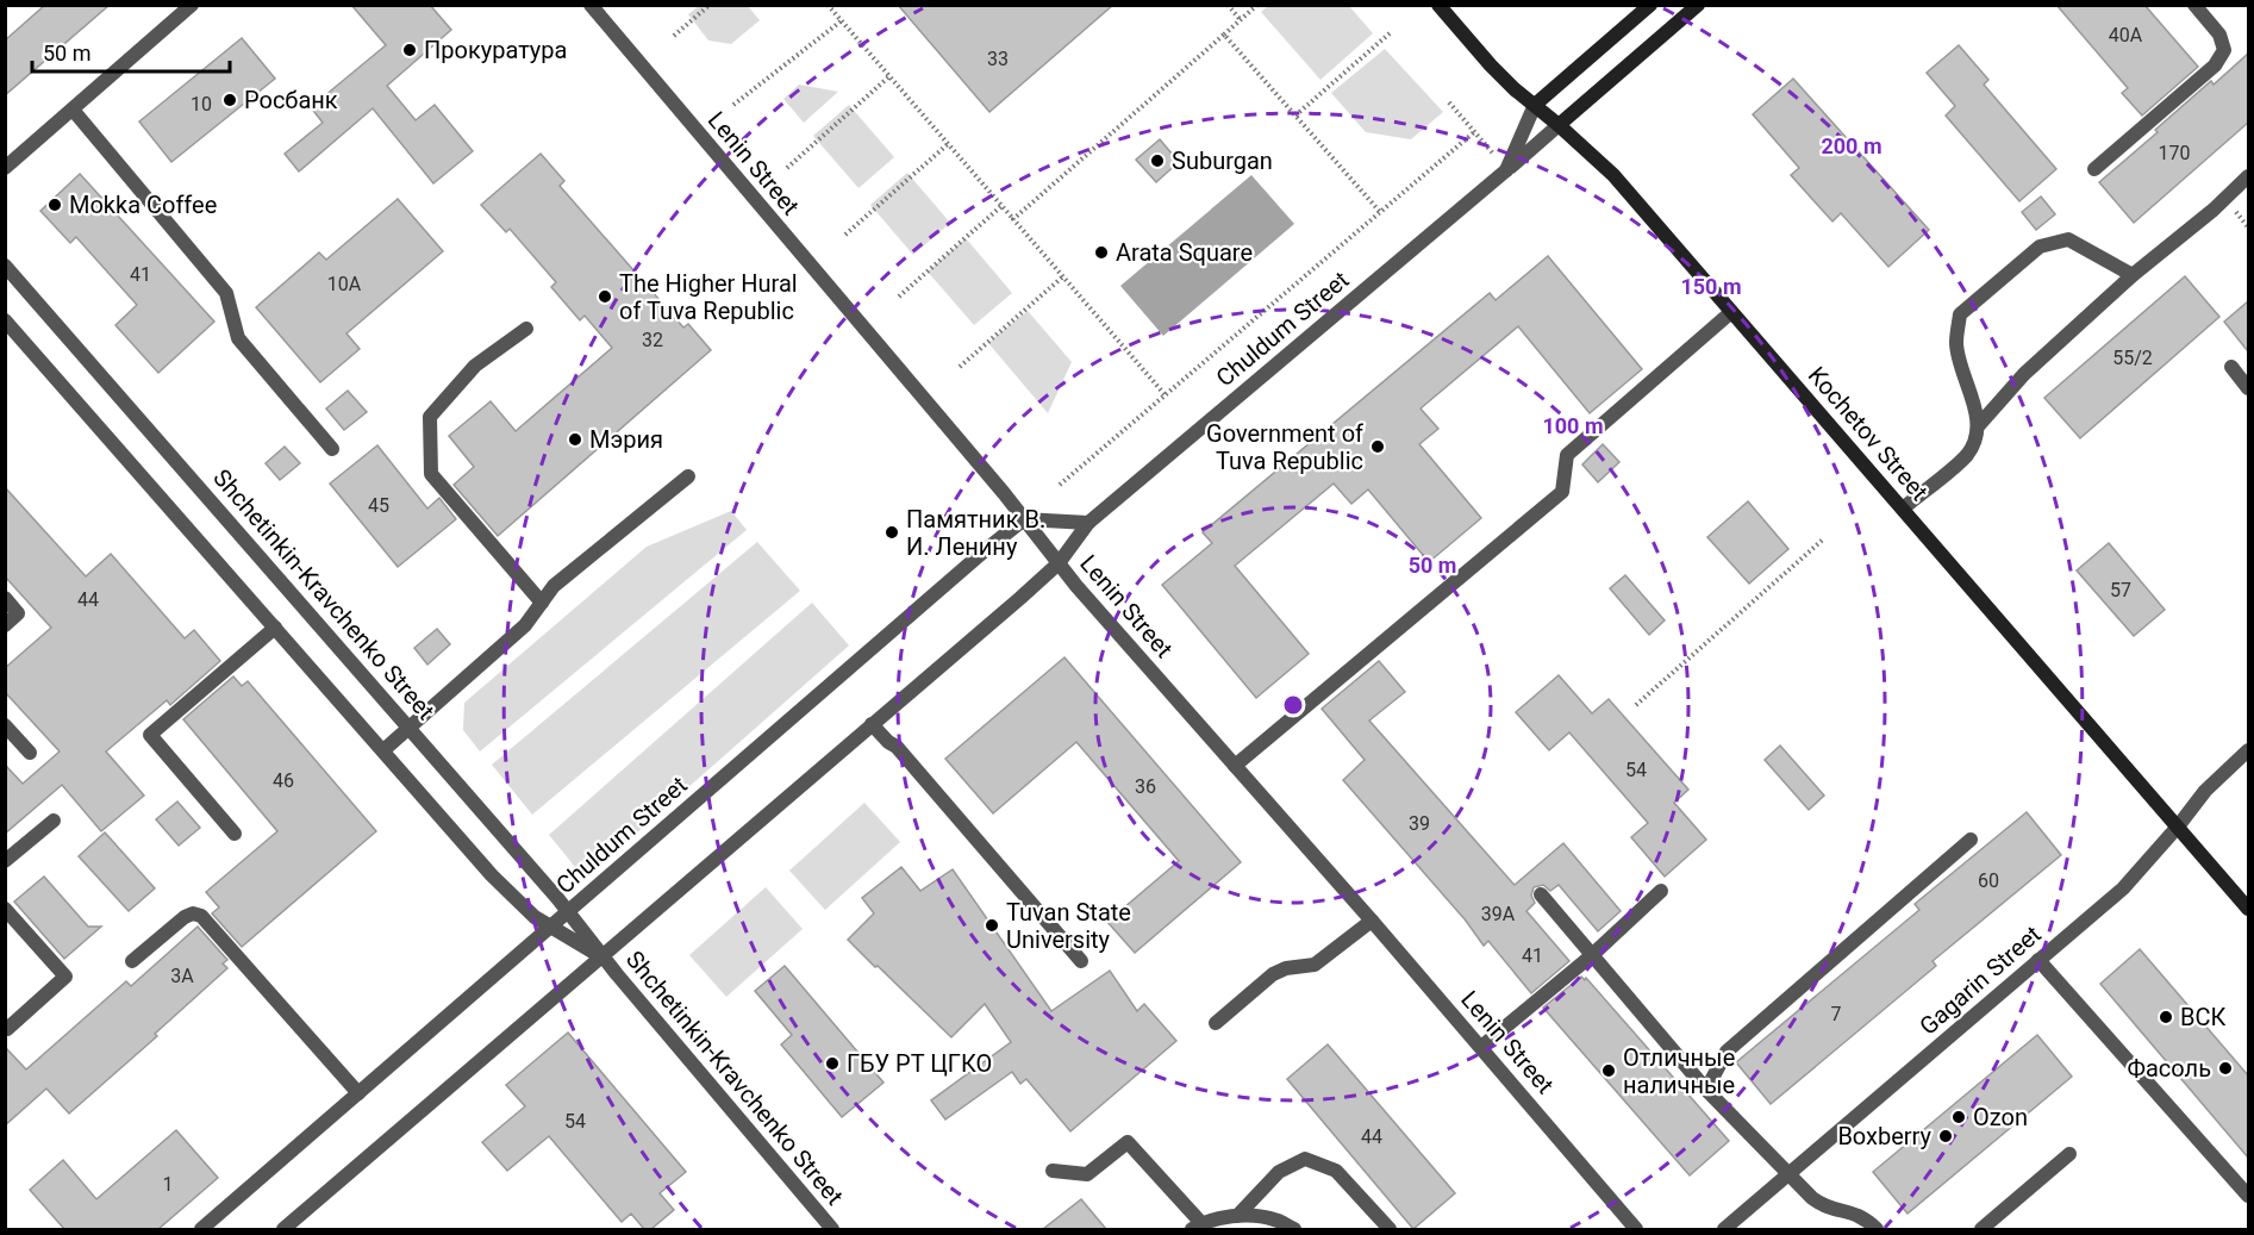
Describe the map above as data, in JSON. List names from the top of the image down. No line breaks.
{"streets":{"main road":["Chuldum Street","Kochetov Street"],"street":["Lenin Street","Shchetinkin-Kravchenko Street","Gagarin Street"]},"crossings":[["Lenin Street","Chuldum Street"],["Chuldum Street","Kochetov Street"],["Chuldum Street","Shchetinkin-Kravchenko Street"],["Kochetov Street","Gagarin Street"]],"places":["Прокуратура","Росбанк","Suburgan","Mokka Coffee","Arata Square","The Higher Hural of Tuva Republic","Мэрия","Government of Tuva Republic","Памятник В. И. Ленину","Tuvan State University","ВСК","ГБУ РТ ЦГКО","Фасоль","Отличные наличные","Ozon","Boxberry"],"house_numbers":["40А","33","10","170","41","10А","32","55/2","45","57","44","54","46","36","39","60","39А","41","3А","7","54","44","1"],"scale_bar":"50 m","rings":["200 m","150 m","100 m","50 m"]}
